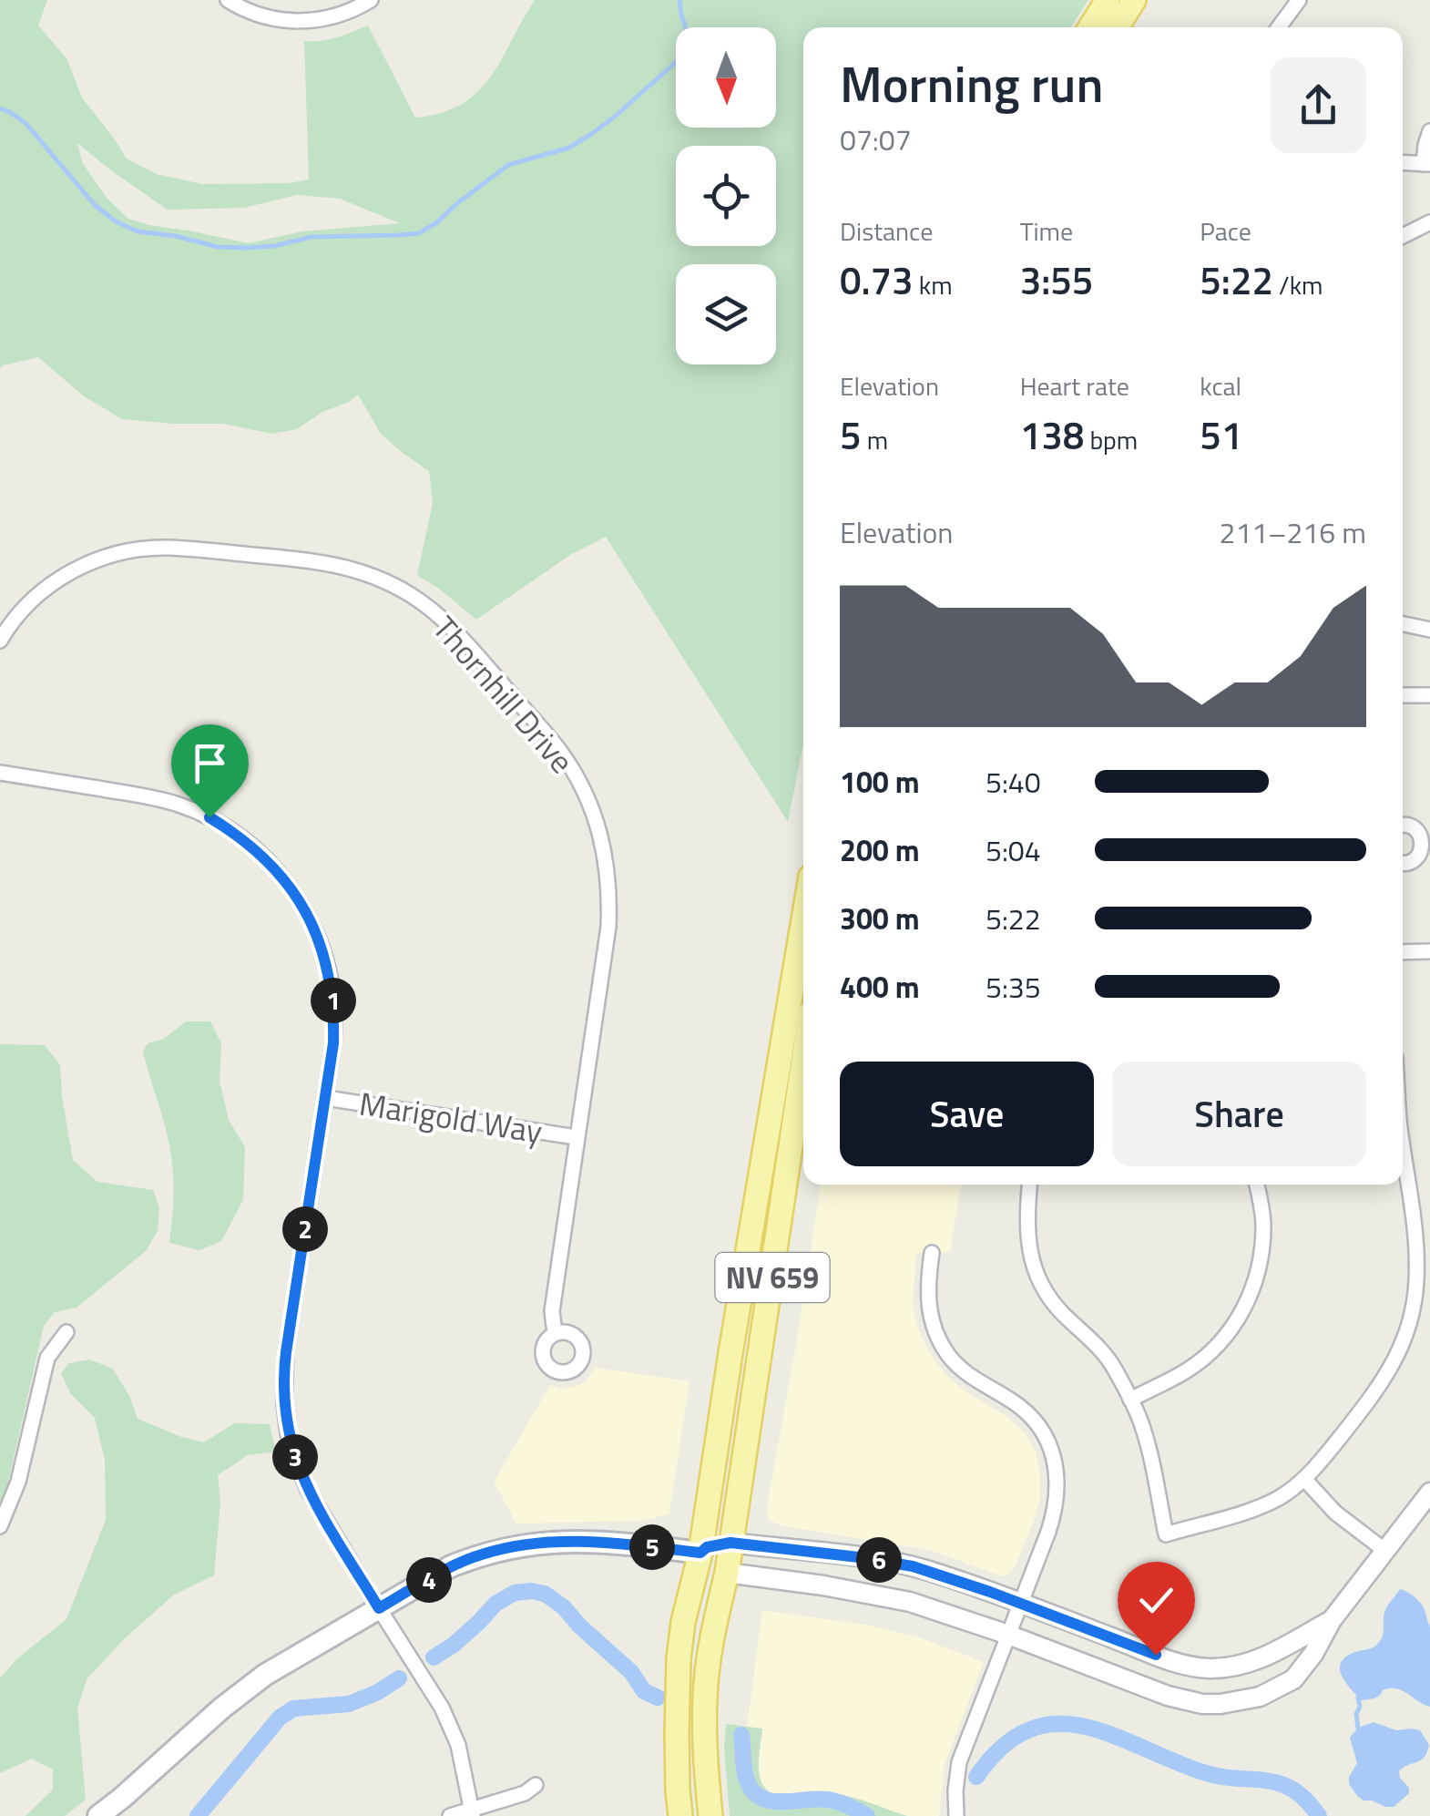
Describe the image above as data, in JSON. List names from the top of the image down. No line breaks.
{"streets":{"main road":["NV 659"],"street":["Thornhill Drive","Marigold Way"]},"crossings":[["Thornhill Drive","Marigold Way"]],"north":"bottom","page":{"heading":["Morning run","07:07"],"stats":[["Distance","0.73 km"],["Time","3:55"],["Pace","5:22 /km"],["Elevation","5 m"],["Heart rate","138 bpm"],["kcal","51"]],"chart":["Elevation","211–216 m"],"list":[{"name":"100 m","note":"5:40"},{"name":"200 m","note":"5:04"},{"name":"300 m","note":"5:22"},{"name":"400 m","note":"5:35"}],"pins":["1","2","3","5","6","4"],"buttons":["Save","Share"]}}
